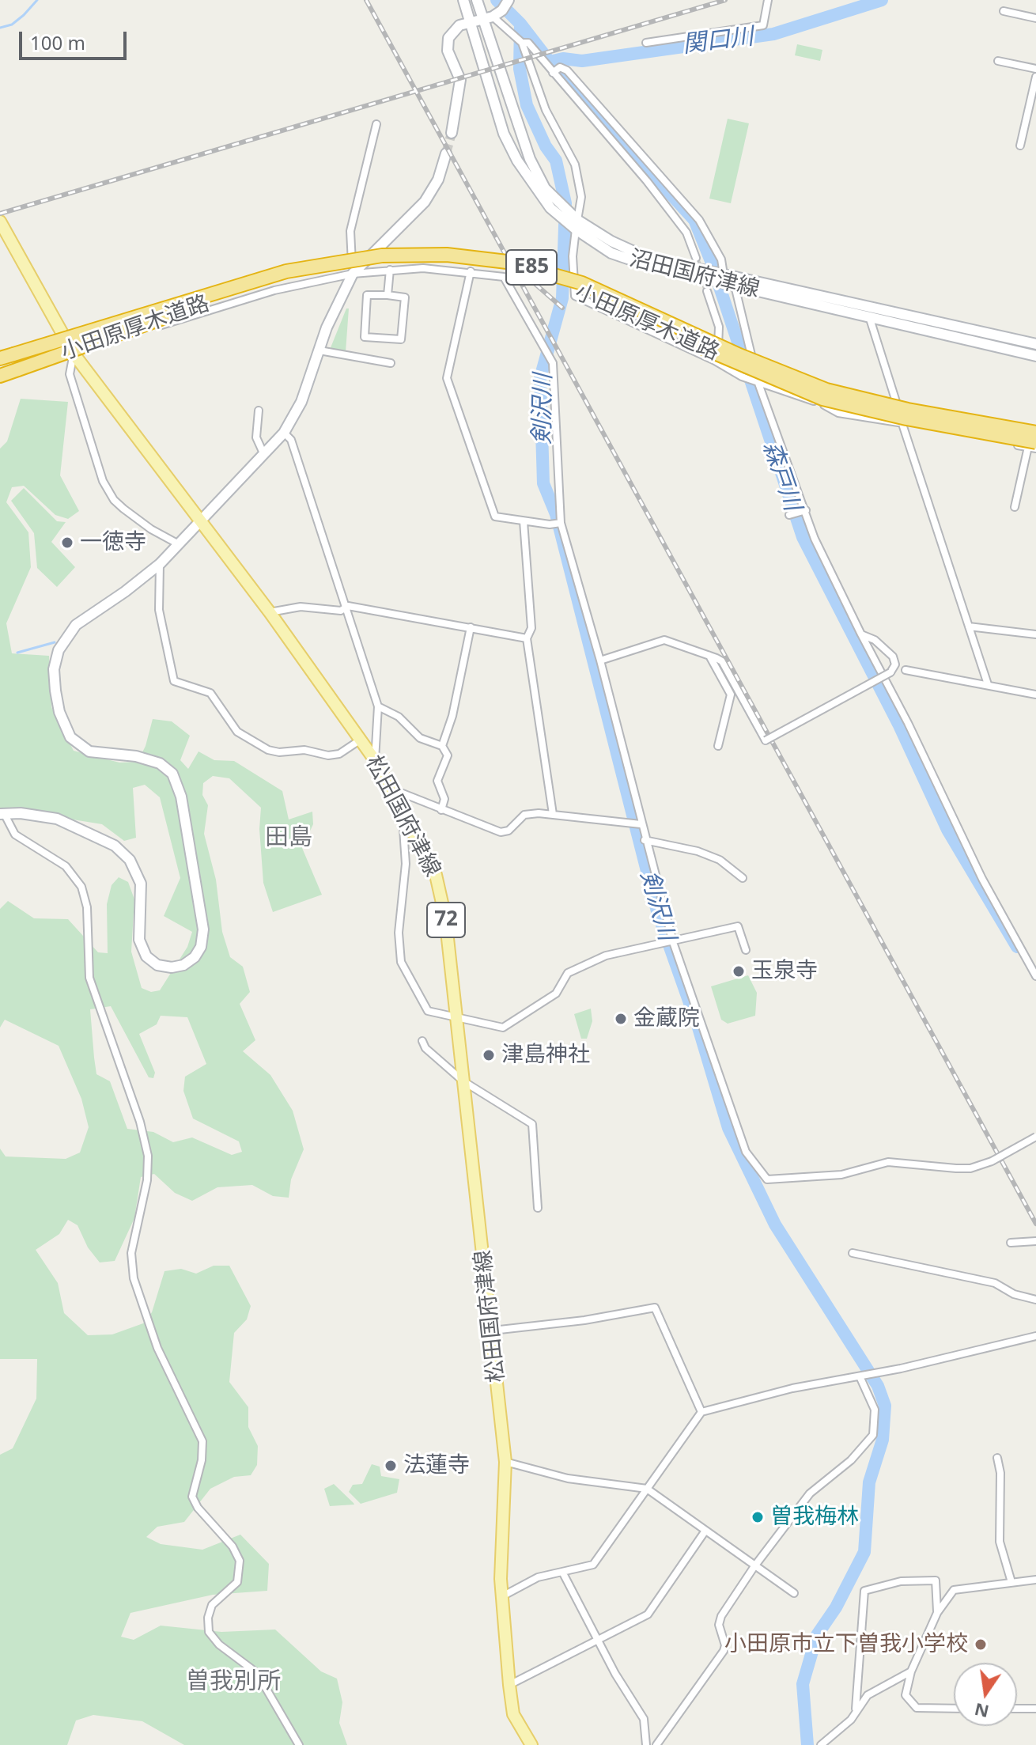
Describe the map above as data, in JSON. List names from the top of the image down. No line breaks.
{"streets":{"highway":["E85","小田原厚木道路"],"main road":["松田国府津線","72"],"street":["沼田国府津線"]},"districts":["田島","曽我別所"],"water":["関口川","剣沢川","森戸川"],"places":["一徳寺","玉泉寺","金蔵院","津島神社","法蓮寺","曽我梅林","小田原市立下曽我小学校"],"scale_bar":"100 m","north":"bottom"}
